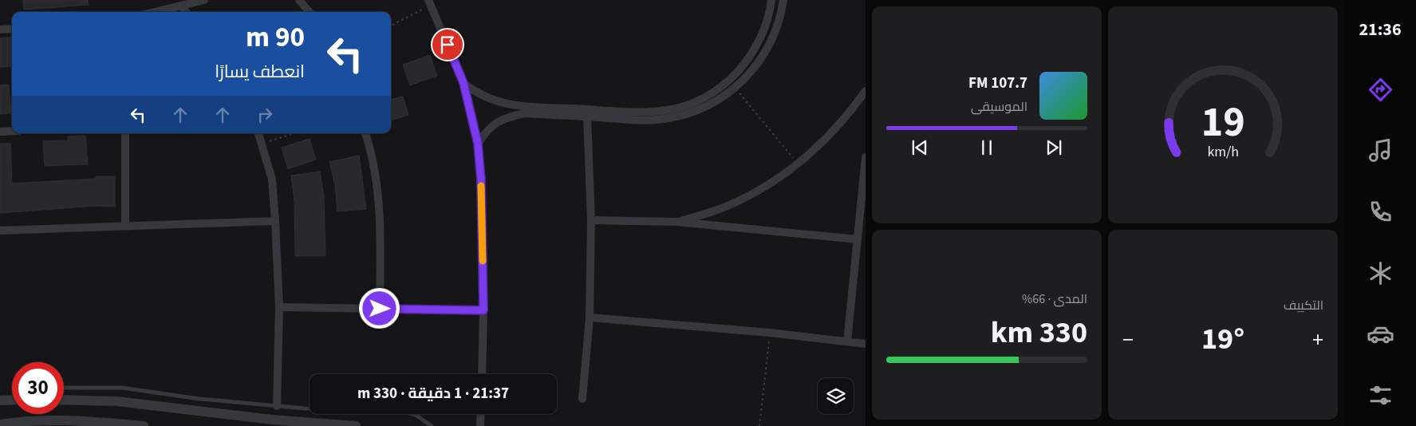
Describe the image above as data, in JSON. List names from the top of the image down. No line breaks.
{"page":{"tabs":"21:36","turn":["90 m","انعطف يسارًا"],"song":["107.7 FM","الموسيقى"],"tile":["التكييف",["المدى · 66%","330 km"]],"heat":["−","19°","+"],"limit":"30","trip":"21:37 · 1 دقيقة · 330 m","gauge":["19","km/h"]}}
